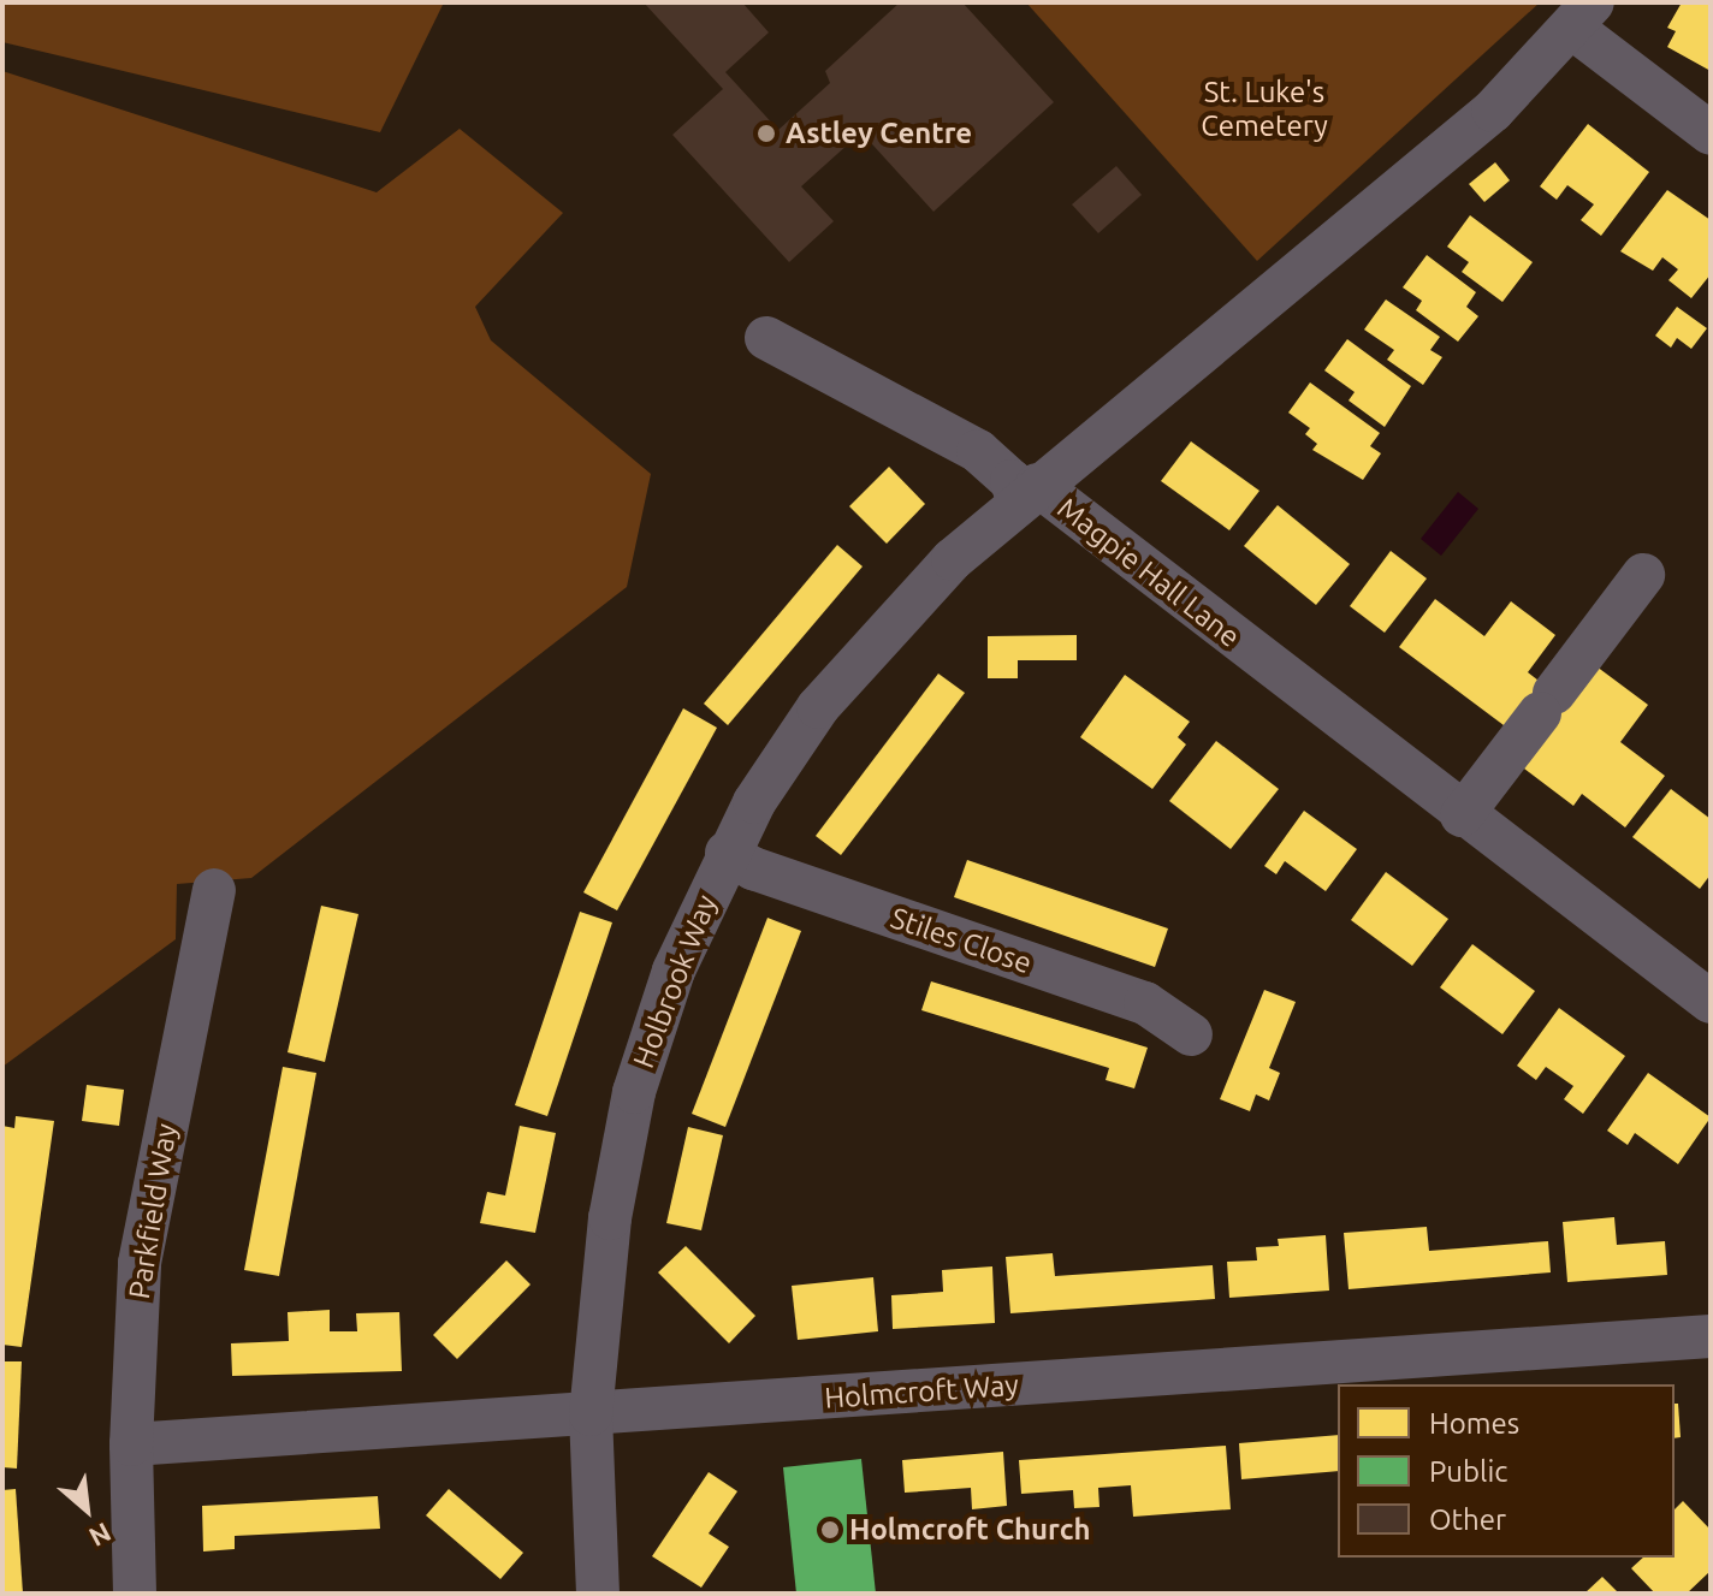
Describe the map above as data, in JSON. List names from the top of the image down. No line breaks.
{"streets":{"street":["Magpie Hall Lane","Stiles Close","Holbrook Way","Parkfield Way","Holmcroft Way"]},"crossings":[["Magpie Hall Lane","Holbrook Way"],["Stiles Close","Holbrook Way"],["Holbrook Way","Holmcroft Way"],["Parkfield Way","Holmcroft Way"]],"parks":["St. Luke's Cemetery"],"places":["Astley Centre","Holmcroft Church"],"legend":["Homes","Public","Other"],"north":"bottom right"}
